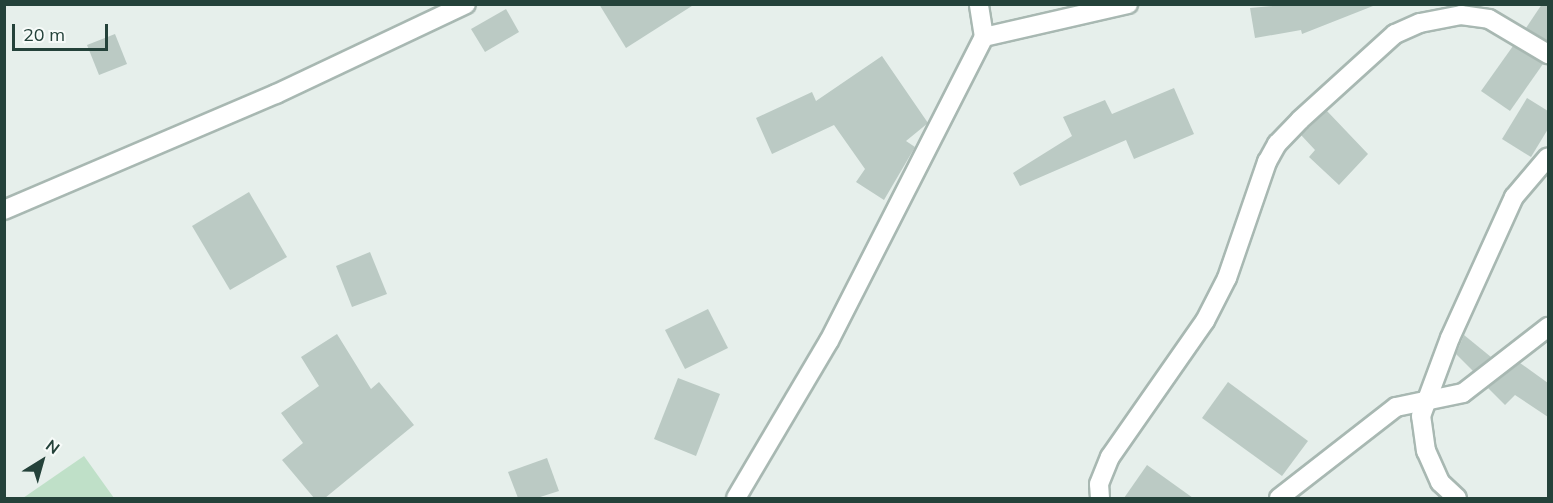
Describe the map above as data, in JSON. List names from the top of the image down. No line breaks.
{"scale_bar":"20 m","north":"top right"}
